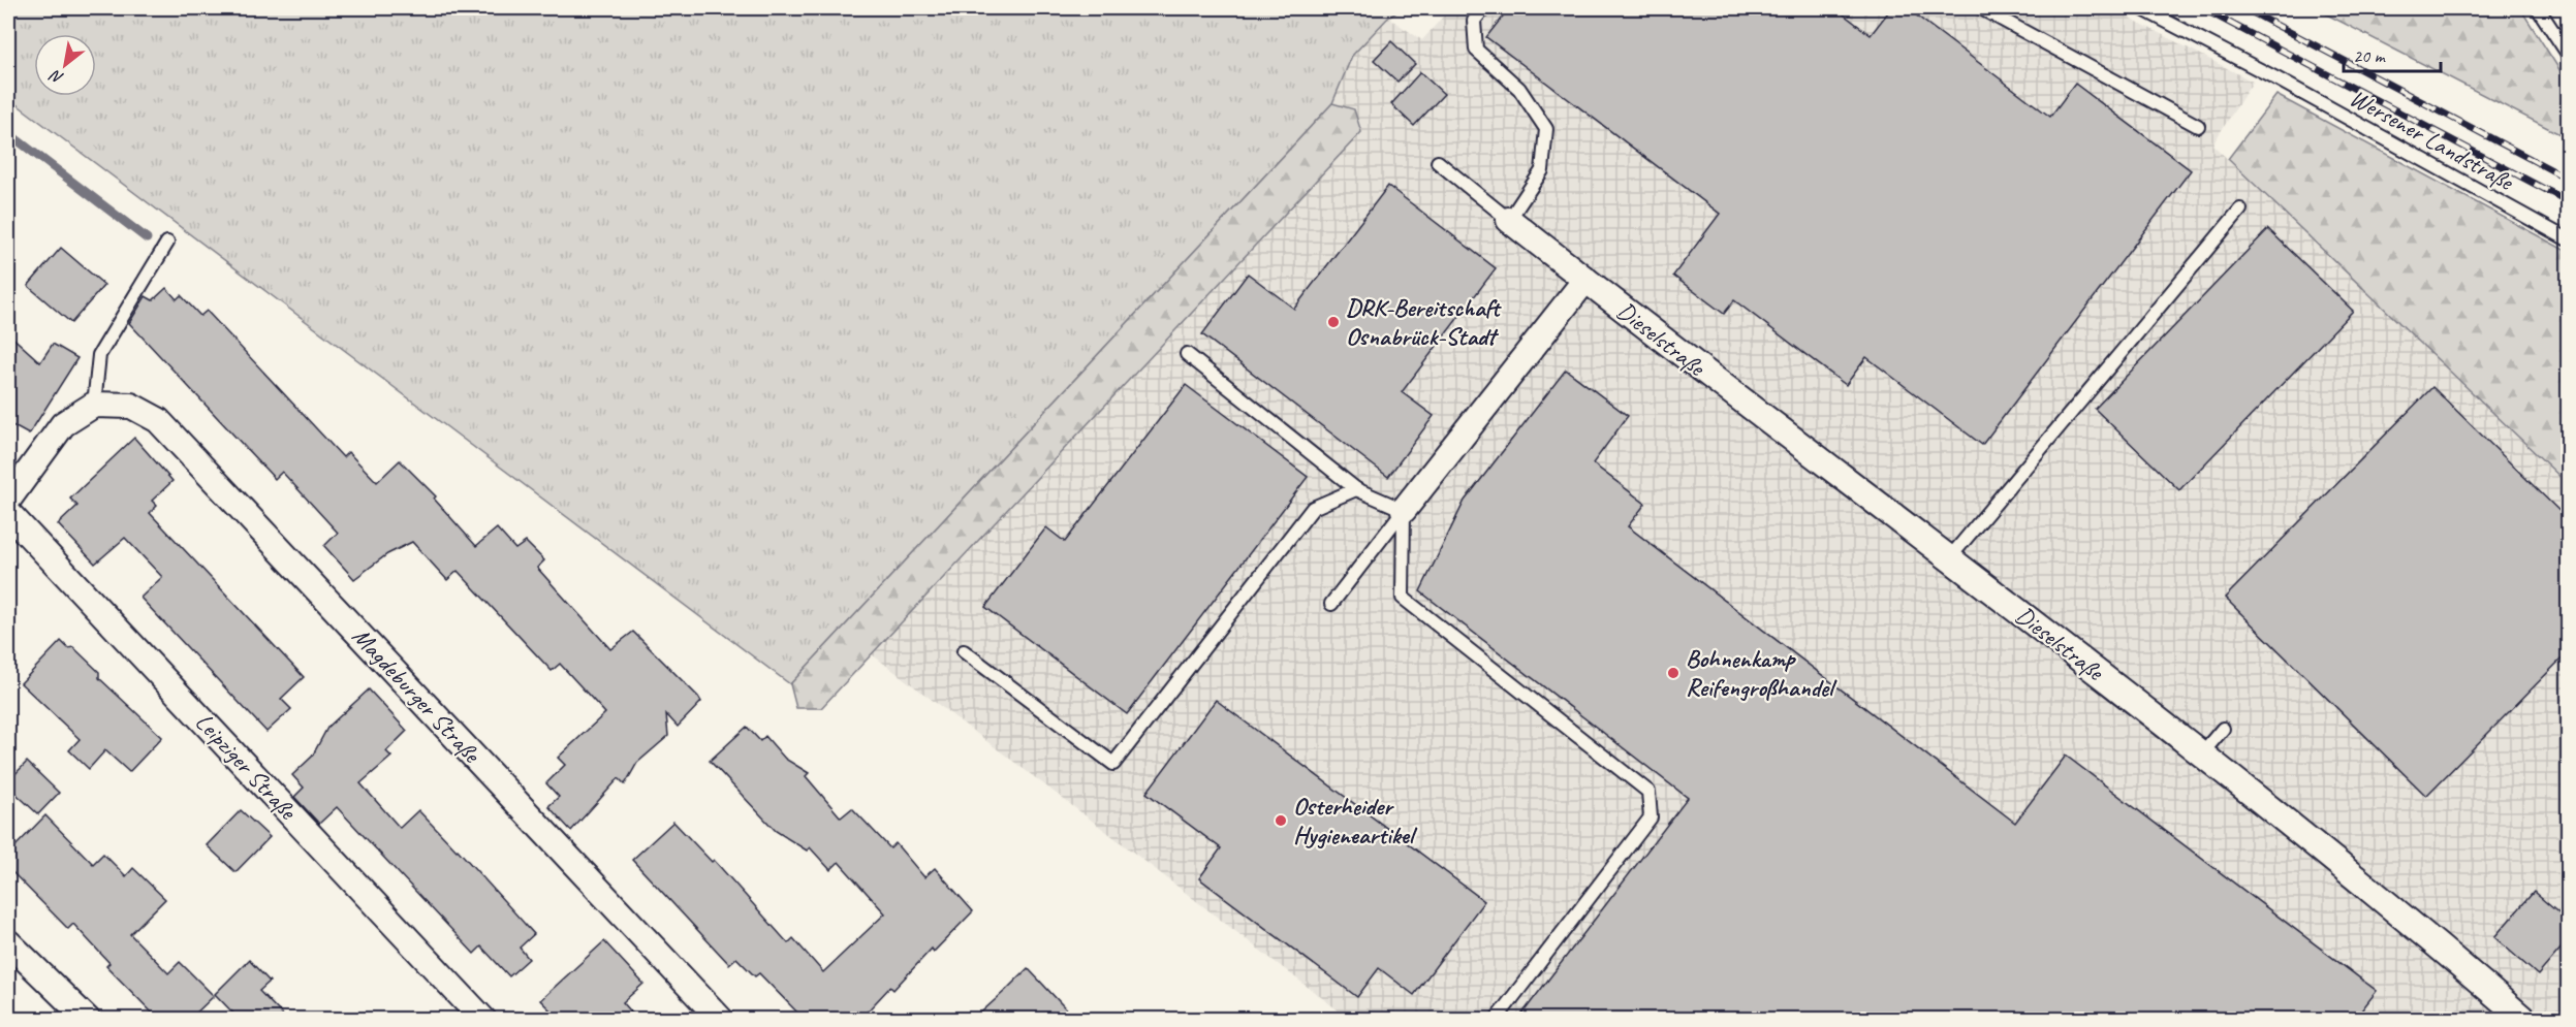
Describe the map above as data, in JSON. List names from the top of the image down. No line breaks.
{"streets":{"street":["Dieselstraße","Magdeburger Straße","Leipziger Straße"],"lane":["Wersener Landstraße"]},"places":["DRK-Bereitschaft Osnabrück-Stadt","Bohnenkamp Reifengroßhandel","Osterheider Hygieneartikel"],"scale_bar":"20 m","north":"bottom left"}
